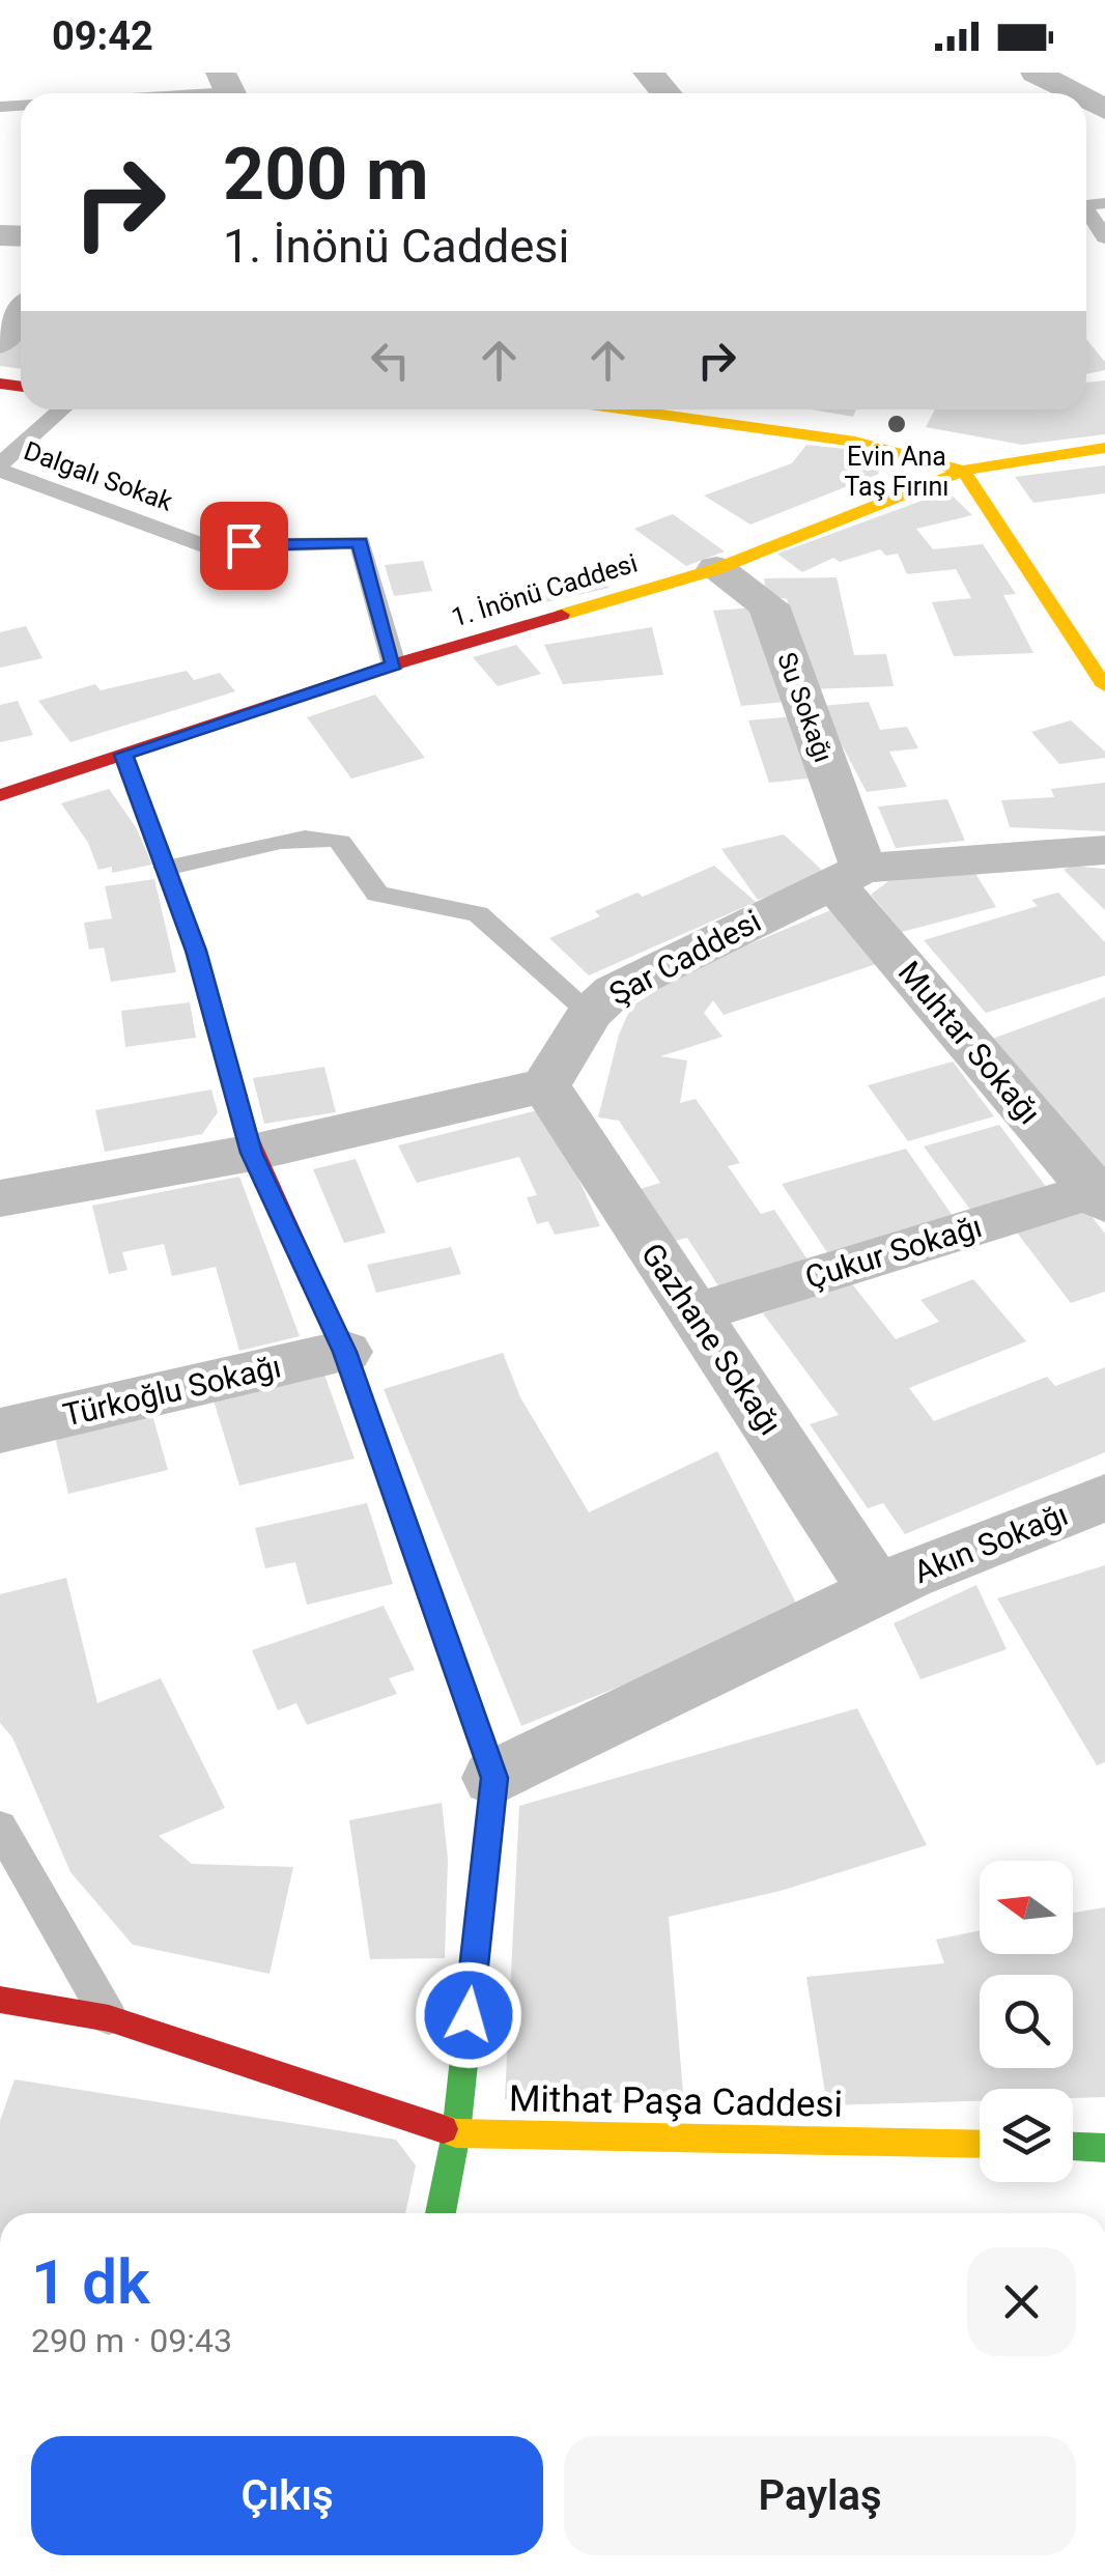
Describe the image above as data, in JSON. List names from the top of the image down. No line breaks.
{"streets":{"street":["1. İnönü Caddesi","Su Sokağı","Şar Caddesi","Muhtar Sokağı","Çukur Sokağı","Gazhane Sokağı","Türkoğlu Sokağı","Akın Sokağı","Mithat Paşa Caddesi"],"lane":["Dalgalı Sokak"]},"crossings":[["Dalgalı Sokak","1. İnönü Caddesi"],["1. İnönü Caddesi","Su Sokağı"],["Su Sokağı","Şar Caddesi"],["Su Sokağı","Muhtar Sokağı"],["Şar Caddesi","Muhtar Sokağı"],["Şar Caddesi","Gazhane Sokağı"],["Muhtar Sokağı","Çukur Sokağı"],["Çukur Sokağı","Gazhane Sokağı"],["Gazhane Sokağı","Akın Sokağı"]],"places":["Evin Ana Taş Fırını"],"north":"left","page":{"status":"09:42","turn":["200 m","1. İnönü Caddesi"],"heading":["1 dk","290 m · 09:43"],"buttons":["Çıkış","Paylaş"]}}
